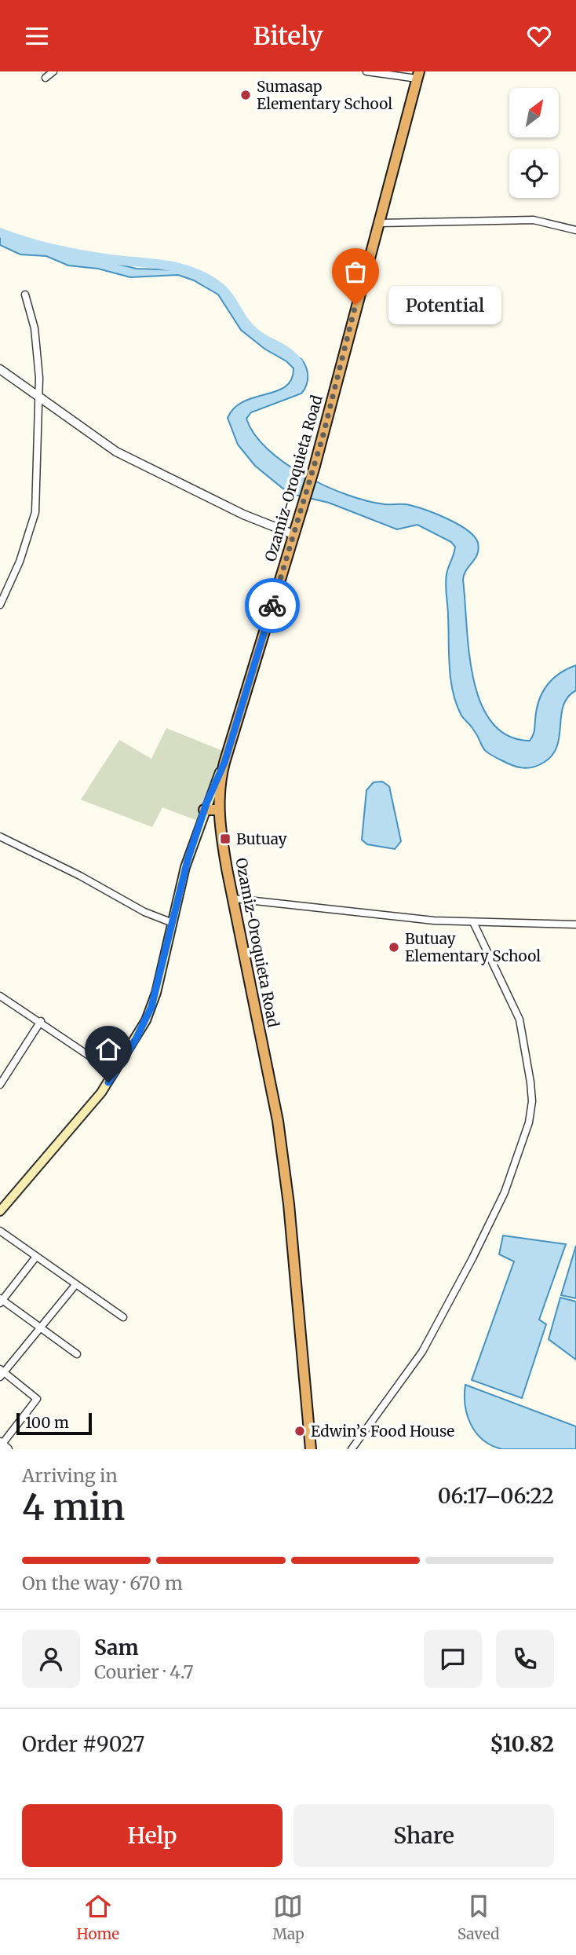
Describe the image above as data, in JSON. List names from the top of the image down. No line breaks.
{"streets":{"highway":["Ozamiz-Oroquieta Road"]},"places":{"other":["Sumasap Elementary School","Potential","Butuay Elementary School","Edwin’s Food House"],"transit":["Butuay"]},"scale_bar":"100 m","north":"top right","page":{"header":"Bitely","bubble":"Potential","scale":"100 m","heading":["4 min","Arriving in","06:17–06:22"],"panel":["Sam","Courier · 4.7","Order #9027","$10.82"],"bar":"On the way · 670 m","buttons":["Help","Share"],"tabs":["Home","Map","Saved"]}}
